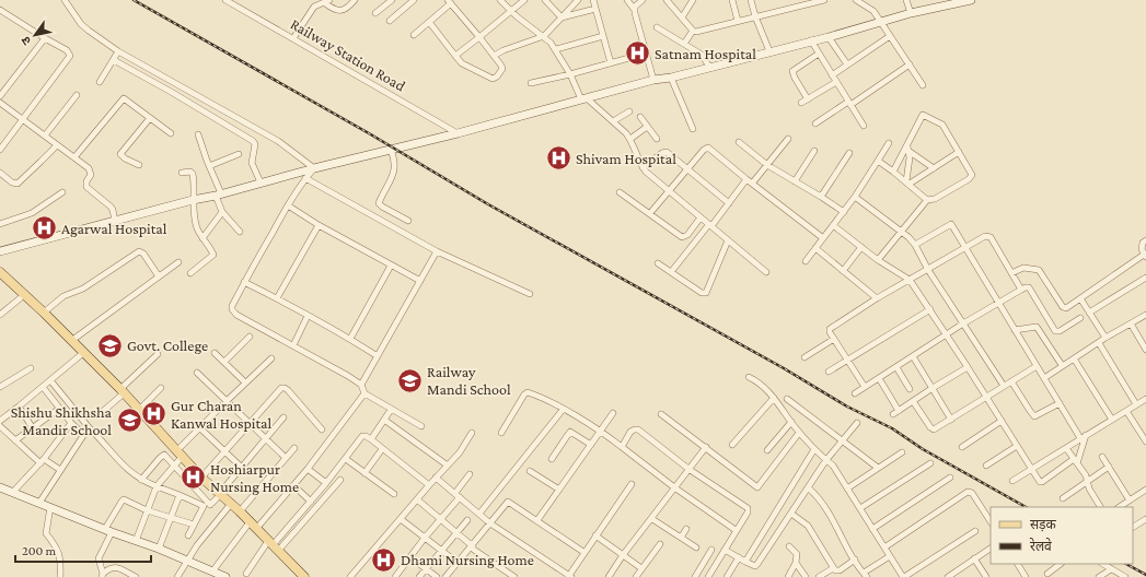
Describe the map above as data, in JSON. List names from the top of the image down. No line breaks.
{"streets":{"street":["Railway Station Road"]},"places":{"hospital":["Satnam Hospital","Shivam Hospital","Agarwal Hospital","Gur Charan Kanwal Hospital","Hoshiarpur Nursing Home","Dhami Nursing Home"],"school or university":["Govt. College","Railway Mandi School","Shishu Shikhsha Mandir School"]},"legend":["सड़क","रेलवे"],"scale_bar":"200 m","north":"bottom left"}
